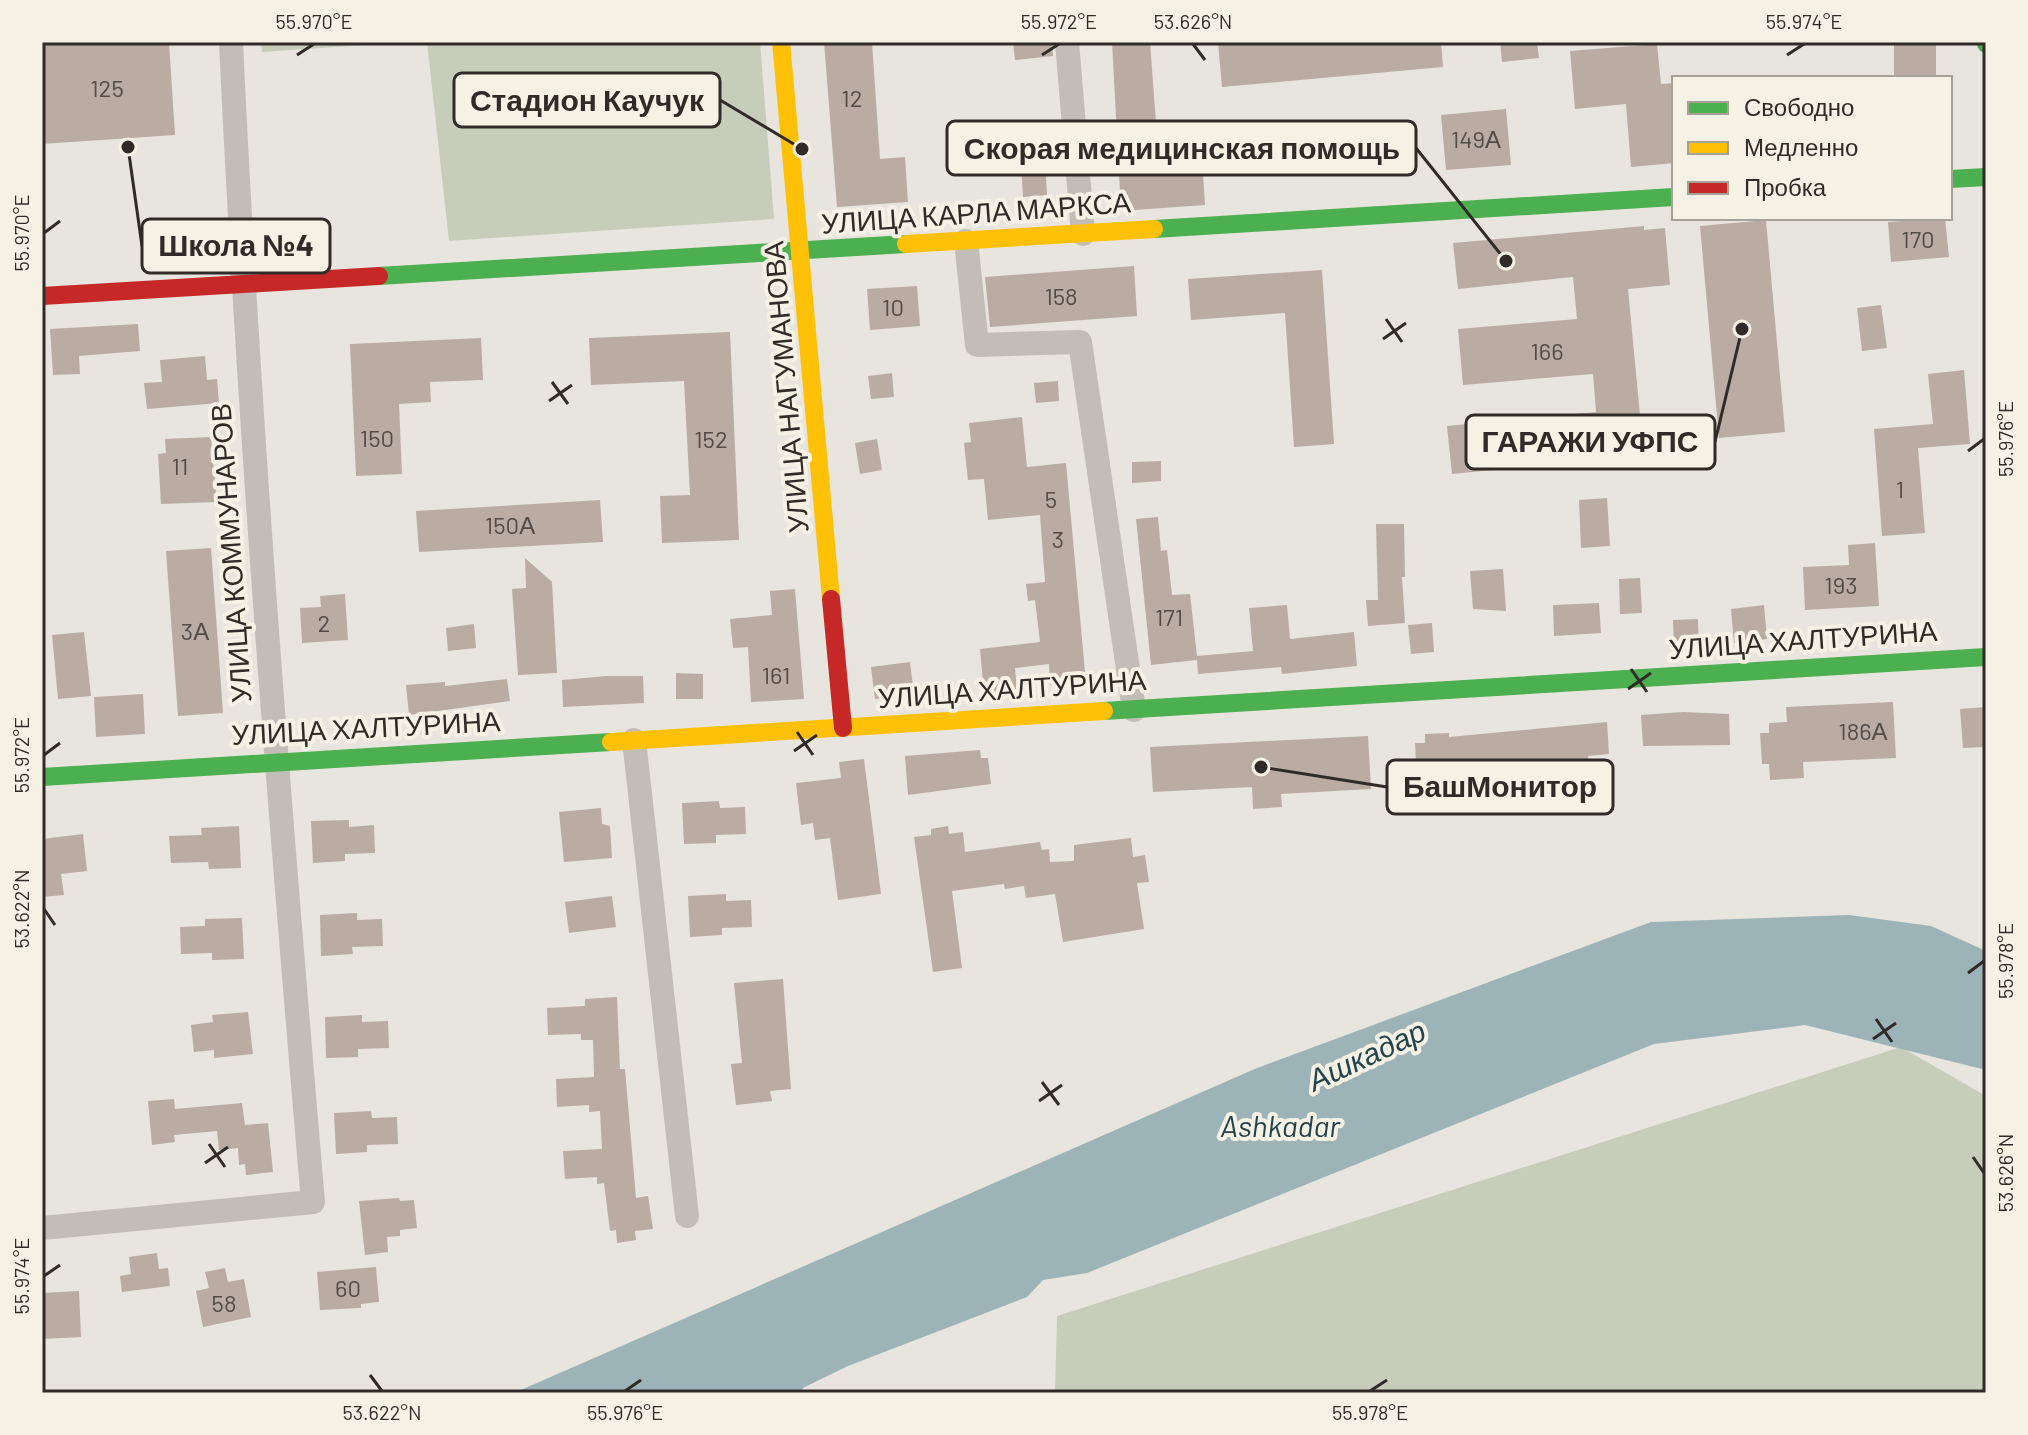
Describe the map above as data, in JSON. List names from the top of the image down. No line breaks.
{"streets":{"main road":["УЛИЦА КАРЛА МАРКСА","УЛИЦА НАГУМАНОВА","УЛИЦА ХАЛТУРИНА"],"street":["УЛИЦА КОММУНАРОВ"]},"crossings":[["УЛИЦА КАРЛА МАРКСА","УЛИЦА НАГУМАНОВА"],["УЛИЦА КАРЛА МАРКСА","УЛИЦА КОММУНАРОВ"],["УЛИЦА НАГУМАНОВА","УЛИЦА ХАЛТУРИНА"],["УЛИЦА КОММУНАРОВ","УЛИЦА ХАЛТУРИНА"]],"water":["Ашкадар","Ashkadar"],"places":["Школа №4","Стадион Каучук","Скорая медицинская помощь","ГАРАЖИ УФПС","БашМонитор"],"house_numbers":["125","12","149А","170","158","10","166","150","152","11","1","5","150А","3","193","171","2","3А","161","186А","60","58"],"legend":["Свободно","Медленно","Пробка"],"coordinates":["55.970°E","55.972°E","53.626°N","55.974°E","55.976°E","53.622°N","55.978°E"]}
